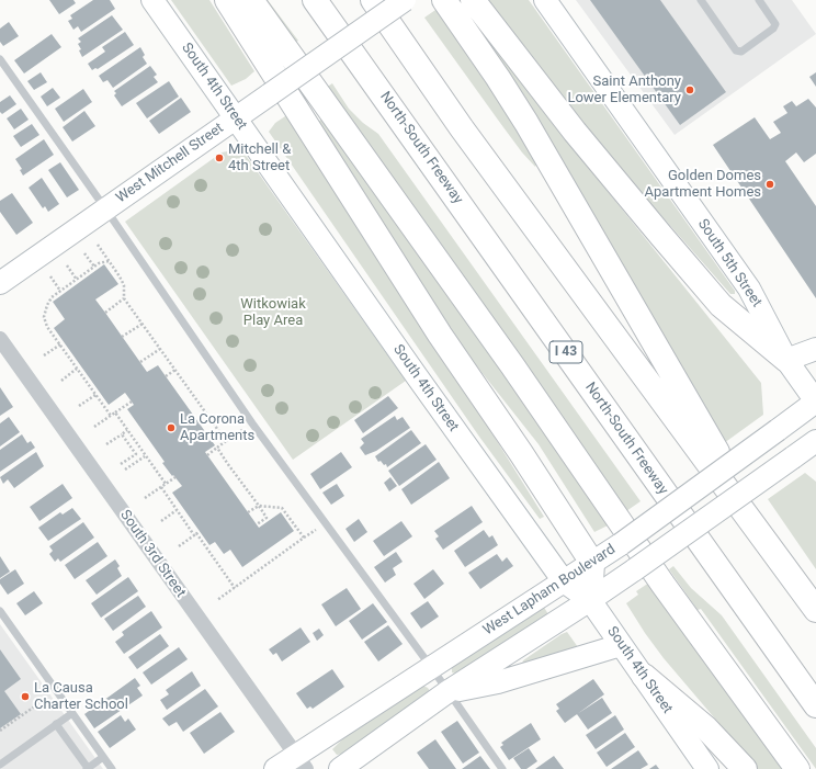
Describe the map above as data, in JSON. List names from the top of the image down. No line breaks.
{"streets":{"highway":["North-South Freeway","I 43"],"street":["South 4th Street","West Mitchell Street","South 5th Street","South 3rd Street","West Lapham Boulevard"]},"crossings":[["South 4th Street","West Mitchell Street"],["South 4th Street","West Lapham Boulevard"],["South 5th Street","West Lapham Boulevard"],["South 3rd Street","West Lapham Boulevard"]],"parks":["Witkowiak Play Area"],"places":["Saint Anthony Lower Elementary","Mitchell & 4th Street","Golden Domes Apartment Homes","La Corona Apartments","La Causa Charter School"]}
